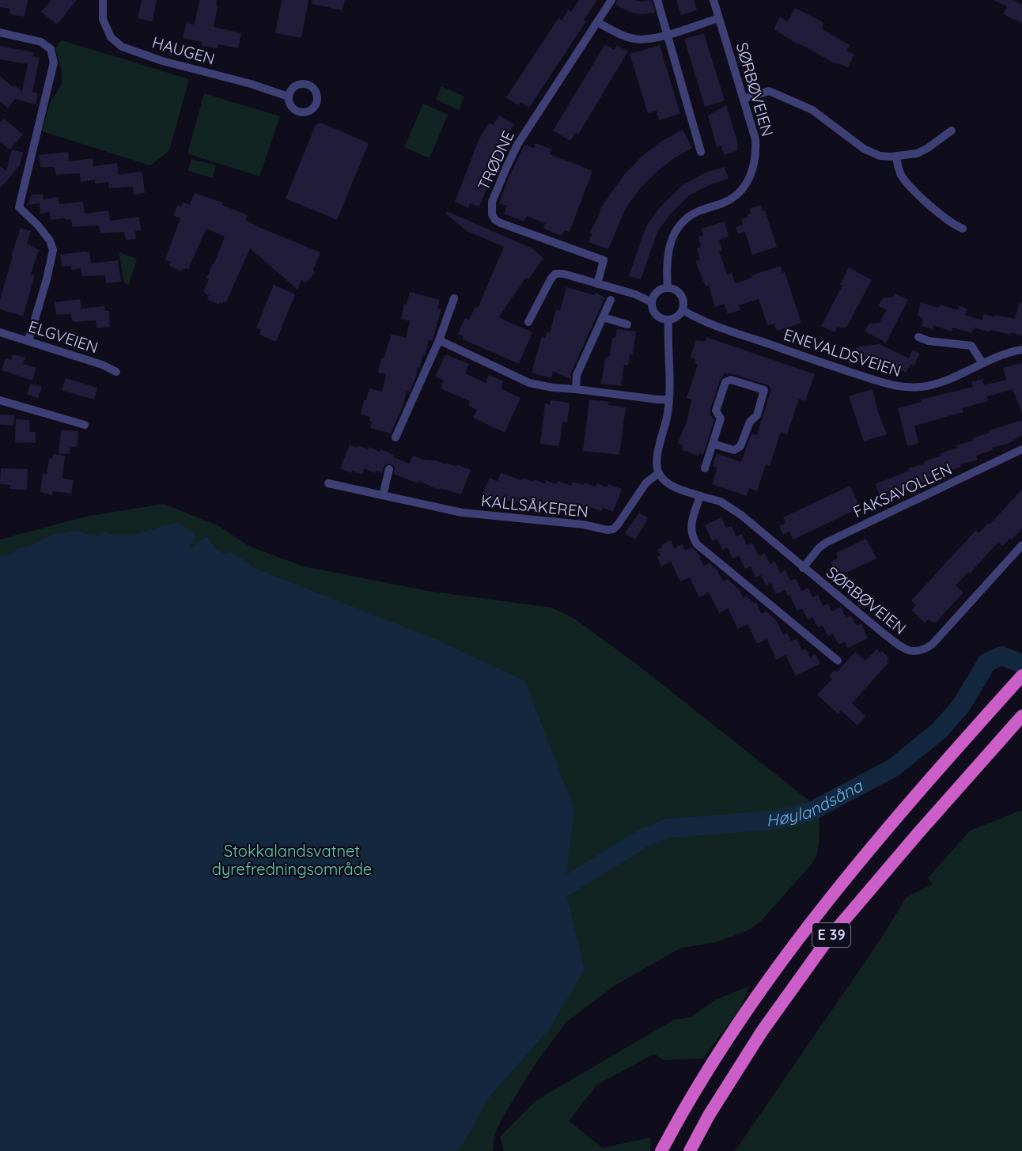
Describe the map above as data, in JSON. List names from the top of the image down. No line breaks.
{"streets":{"highway":["E 39"],"street":["HAUGEN","SØRBØVEIEN","TRØDNE","ELGVEIEN","ENEVALDSVEIEN","FAKSAVOLLEN","KALLSÅKEREN"]},"crossings":[["SØRBØVEIEN","ENEVALDSVEIEN"],["SØRBØVEIEN","FAKSAVOLLEN"],["SØRBØVEIEN","KALLSÅKEREN"]],"water":["Høylandsåna"],"parks":["Stokkalandsvatnet dyrefredningsområde"]}
